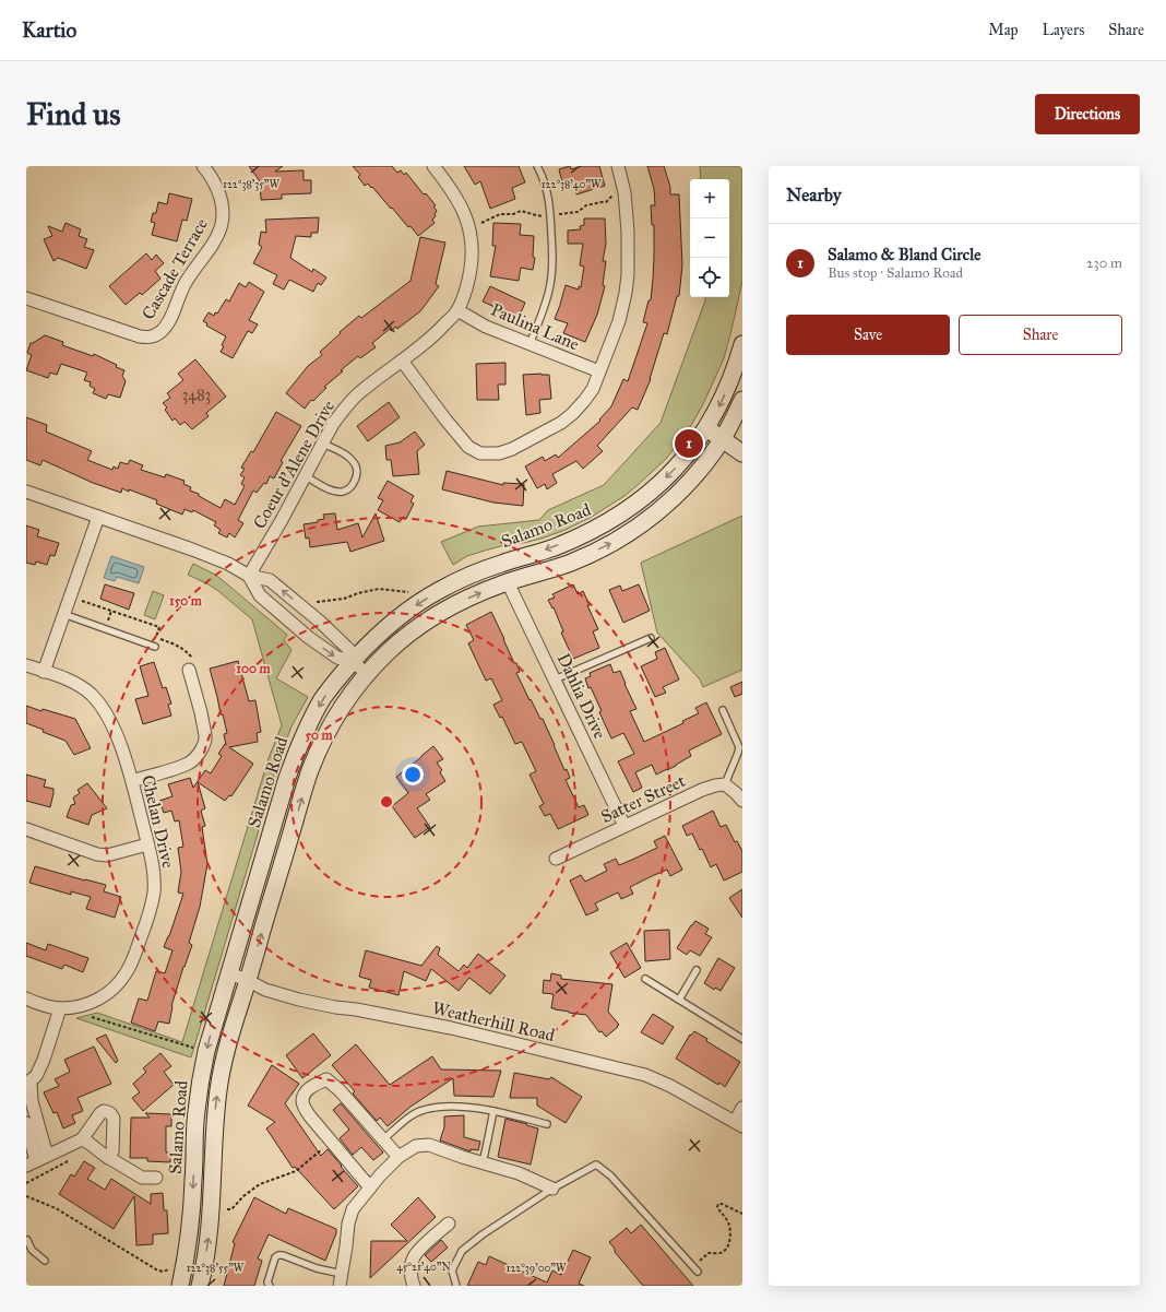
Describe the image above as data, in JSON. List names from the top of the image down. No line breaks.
{"streets":{"main road":["Salamo Road"],"street":["Cascade Terrace","Paulina Lane","Coeur d'Alene Drive","Dahlia Drive","Satter Street","Chelan Drive","Weatherhill Road"]},"crossings":[["Paulina Lane","Coeur d'Alene Drive"],["Salamo Road","Dahlia Drive"],["Salamo Road","Weatherhill Road"],["Dahlia Drive","Satter Street"]],"house_numbers":["3483"],"page":{"header":"Kartio","nav":["Map","Layers","Share"],"buttons":["Directions",["Save","Share"]],"title":"Find us","heading":"Nearby","map_buttons":["+","−"],"list":[{"mark":"1","name":"Salamo & Bland Circle","note":"Bus stop · Salamo Road","value":"230 m"}],"pins":"1"},"coordinates":["122°38'35\"W","122°38'40\"W","45°21'40\"N","122°38'55\"W","122°39'00\"W"],"rings":["150 m","100 m","50 m"]}
